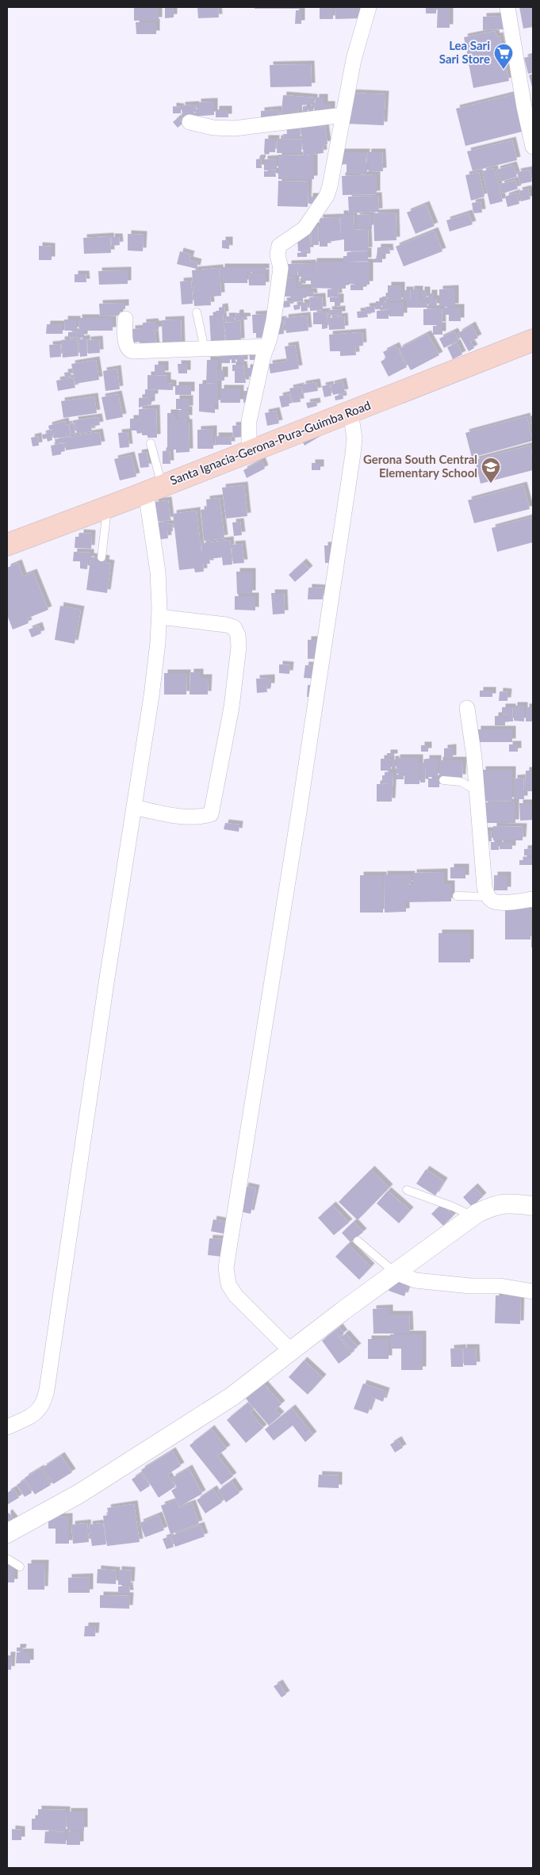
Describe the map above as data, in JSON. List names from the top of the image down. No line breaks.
{"streets":{"main road":["Santa Ignacia-Gerona-Pura-Guimba Road"]},"places":{"supermarket":["Lea Sari Sari Store"],"school or university":["Gerona South Central Elementary School"]}}
